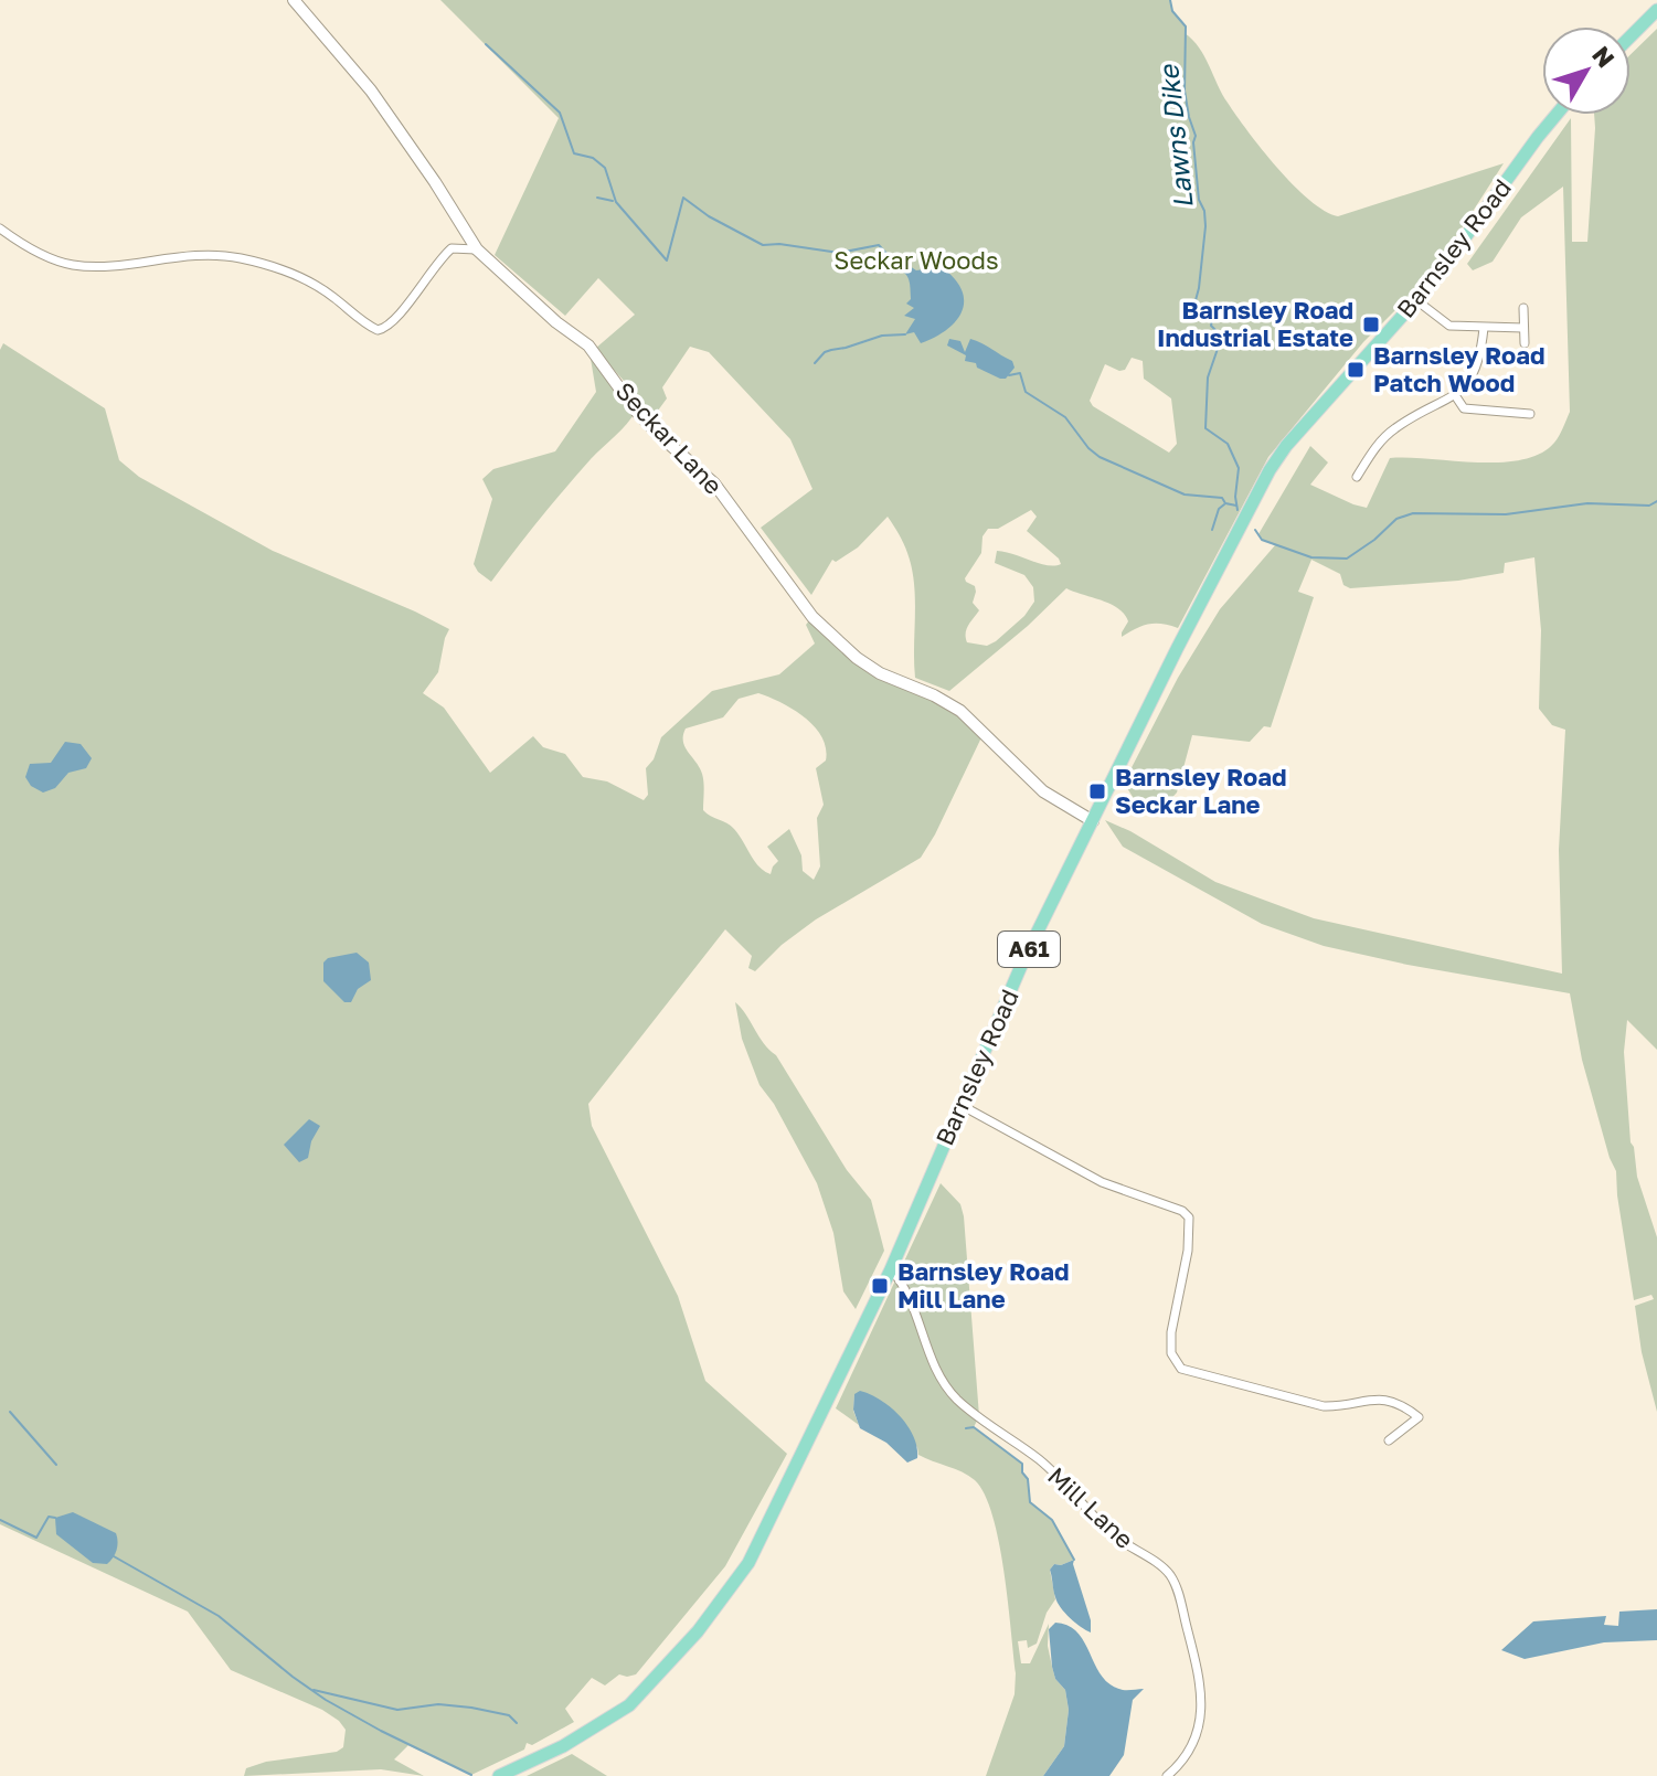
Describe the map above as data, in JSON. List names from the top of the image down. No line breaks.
{"streets":{"main road":["Barnsley Road","A61"],"street":["Seckar Lane","Mill Lane"]},"crossings":[["Barnsley Road","Seckar Lane"],["Barnsley Road","Mill Lane"]],"water":["Lawns Dike"],"parks":["Seckar Woods"],"places":{"transit":["Barnsley Road Industrial Estate","Barnsley Road Patch Wood","Barnsley Road Seckar Lane","Barnsley Road Mill Lane"]},"north":"top right"}
